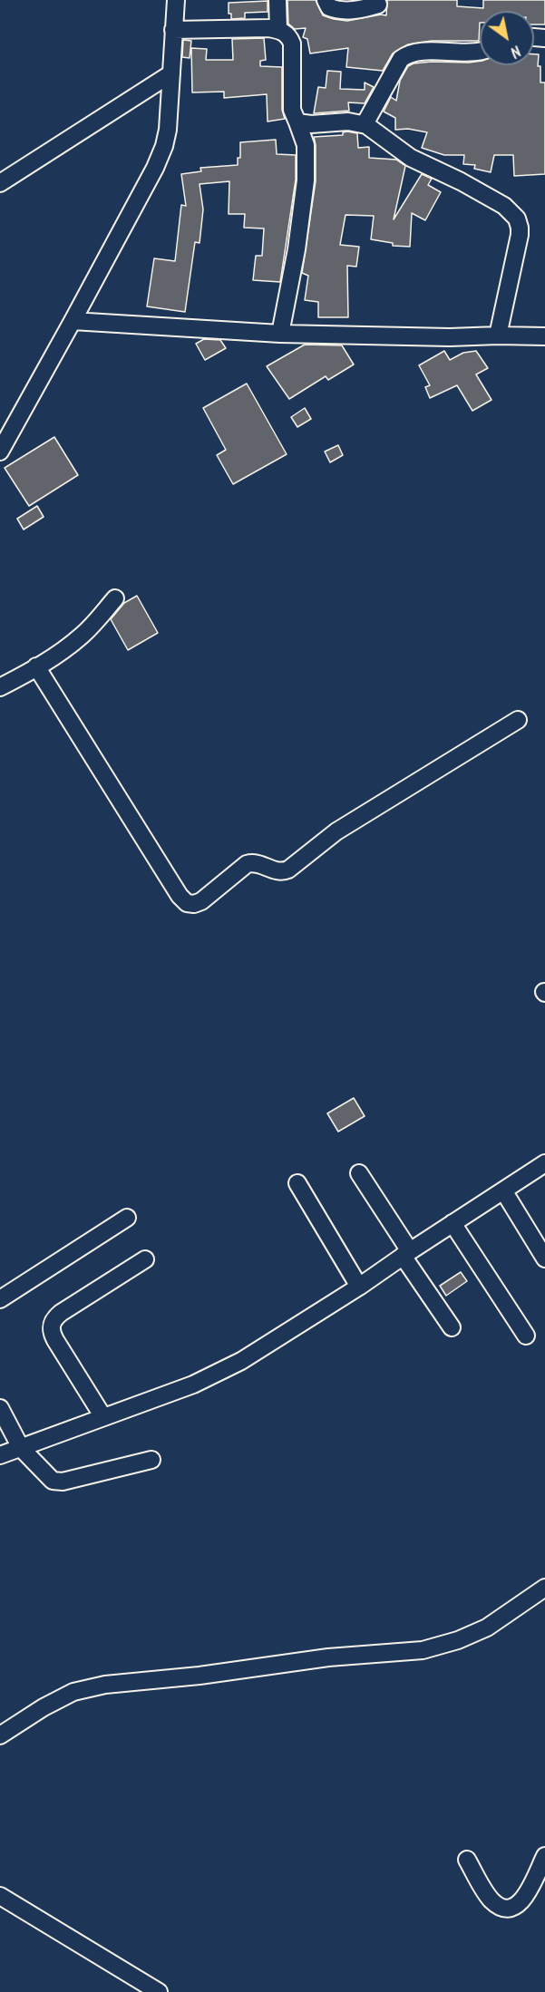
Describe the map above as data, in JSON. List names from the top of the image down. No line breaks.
{"north":"bottom right"}
